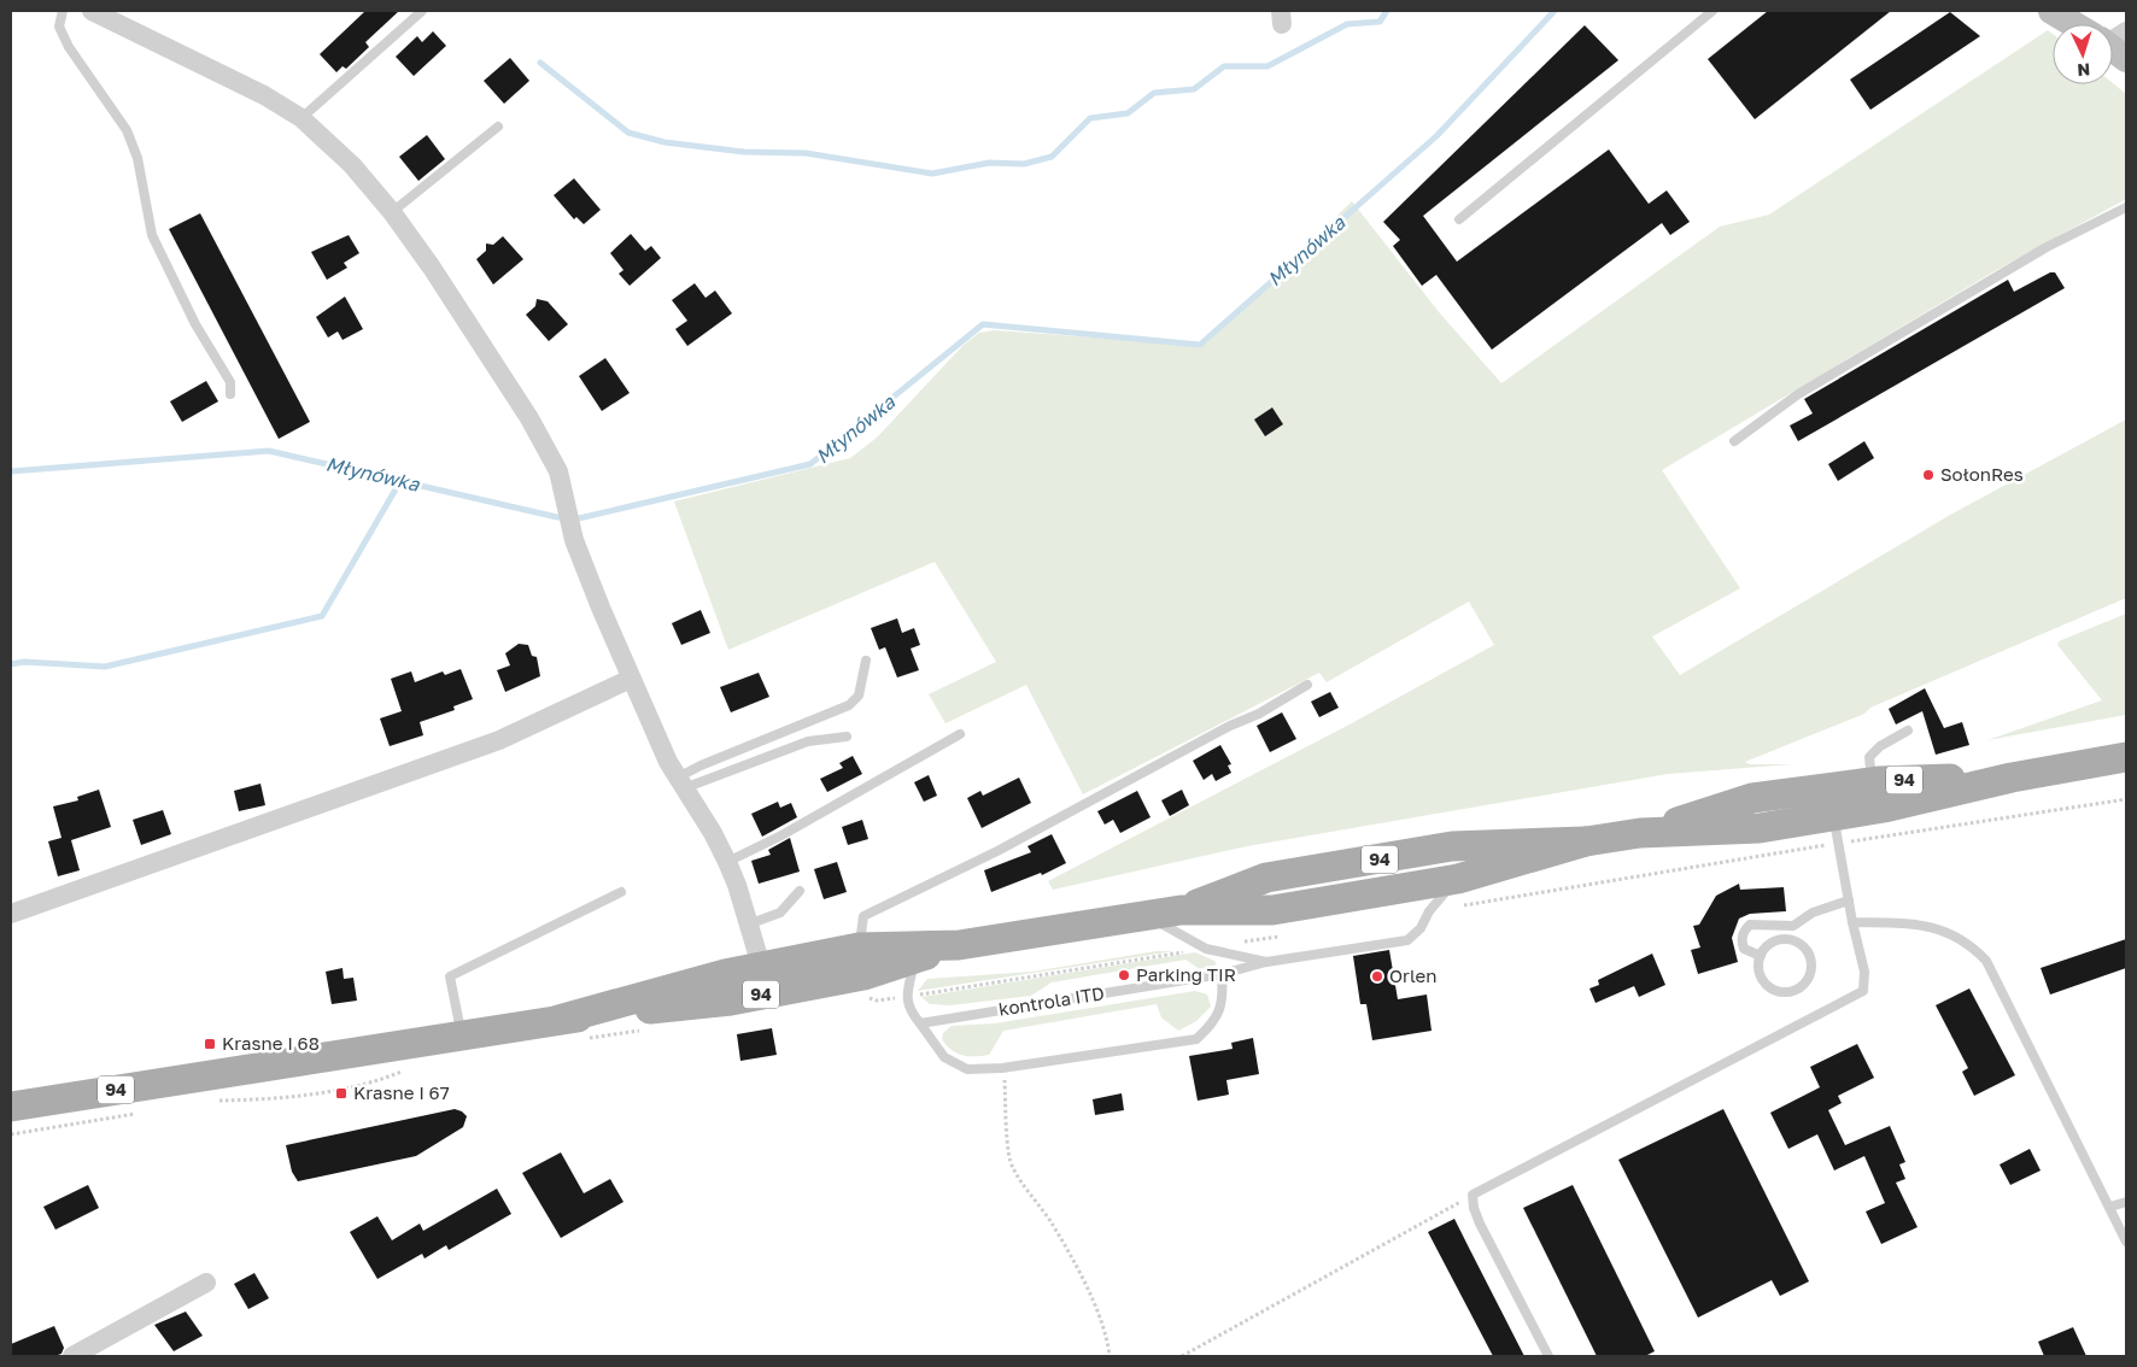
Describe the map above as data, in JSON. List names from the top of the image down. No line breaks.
{"streets":{"main road":["94"],"lane":["kontrola ITD"]},"water":["Młynówka"],"places":{"other":["SołonRes","Parking TIR","Orlen"],"transit":["Krasne I 68","Krasne I 67"]},"north":"bottom"}
